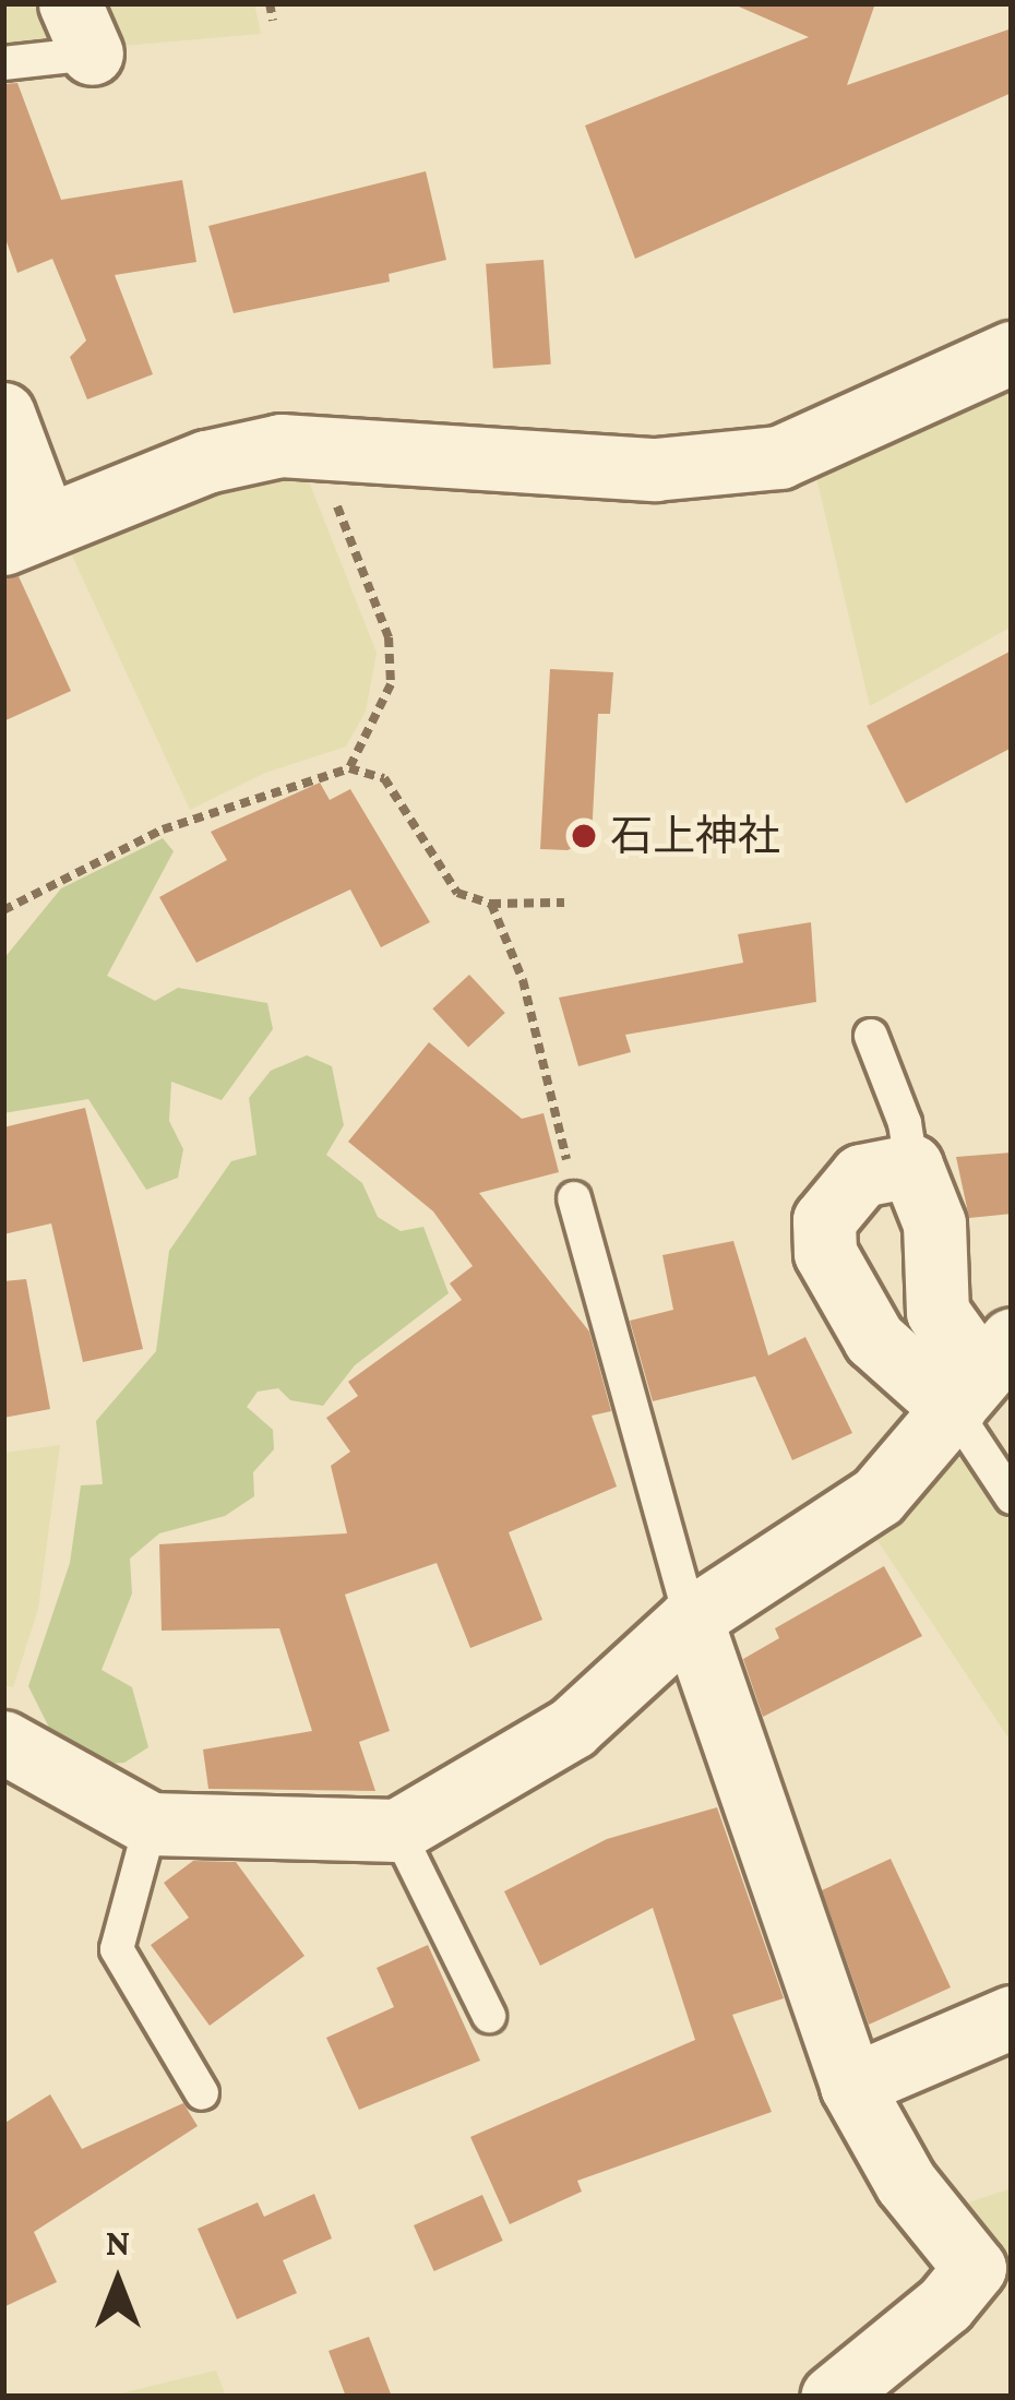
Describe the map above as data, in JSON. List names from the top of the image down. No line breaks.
{"places":["石上神社"],"north":"top"}
